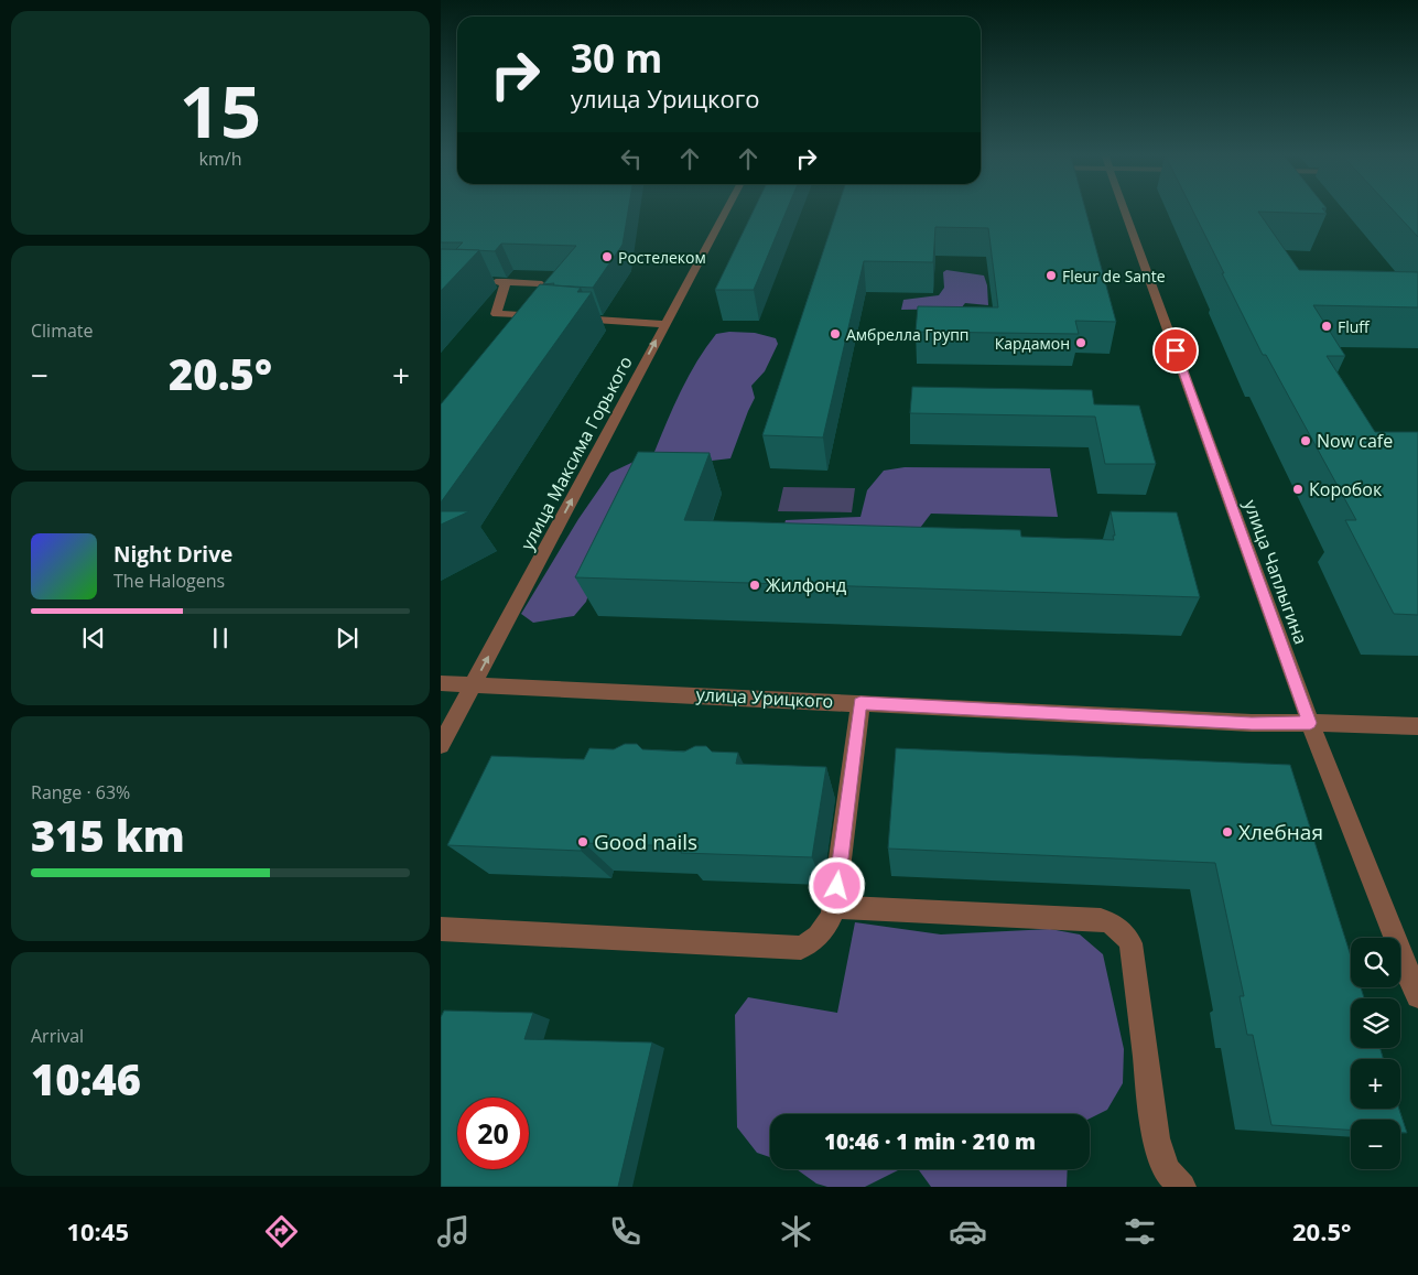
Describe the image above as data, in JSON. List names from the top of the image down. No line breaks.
{"streets":{"street":["улица Максима Горького","улица Чаплыгина","улица Урицкого"]},"crossings":[["улица Максима Горького","улица Урицкого"],["улица Чаплыгина","улица Урицкого"]],"one_way":["улица Максима Горького"],"places":["Ростелеком","Fleur de Sante","Fluff","Амбрелла Групп","Кардамон","Now cafe","Коробок","Жилфонд","Хлебная","Good nails"],"page":{"tile":[["15","km/h"],"Climate",["Range · 63%","315 km"],["Arrival","10:46"]],"turn":["30 m","улица Урицкого"],"heat":["−","20.5°","+"],"song":["Night Drive","The Halogens"],"map_buttons":["+","−"],"limit":"20","trip":"10:46 · 1 min · 210 m","tabs":["10:45","20.5°"]}}
